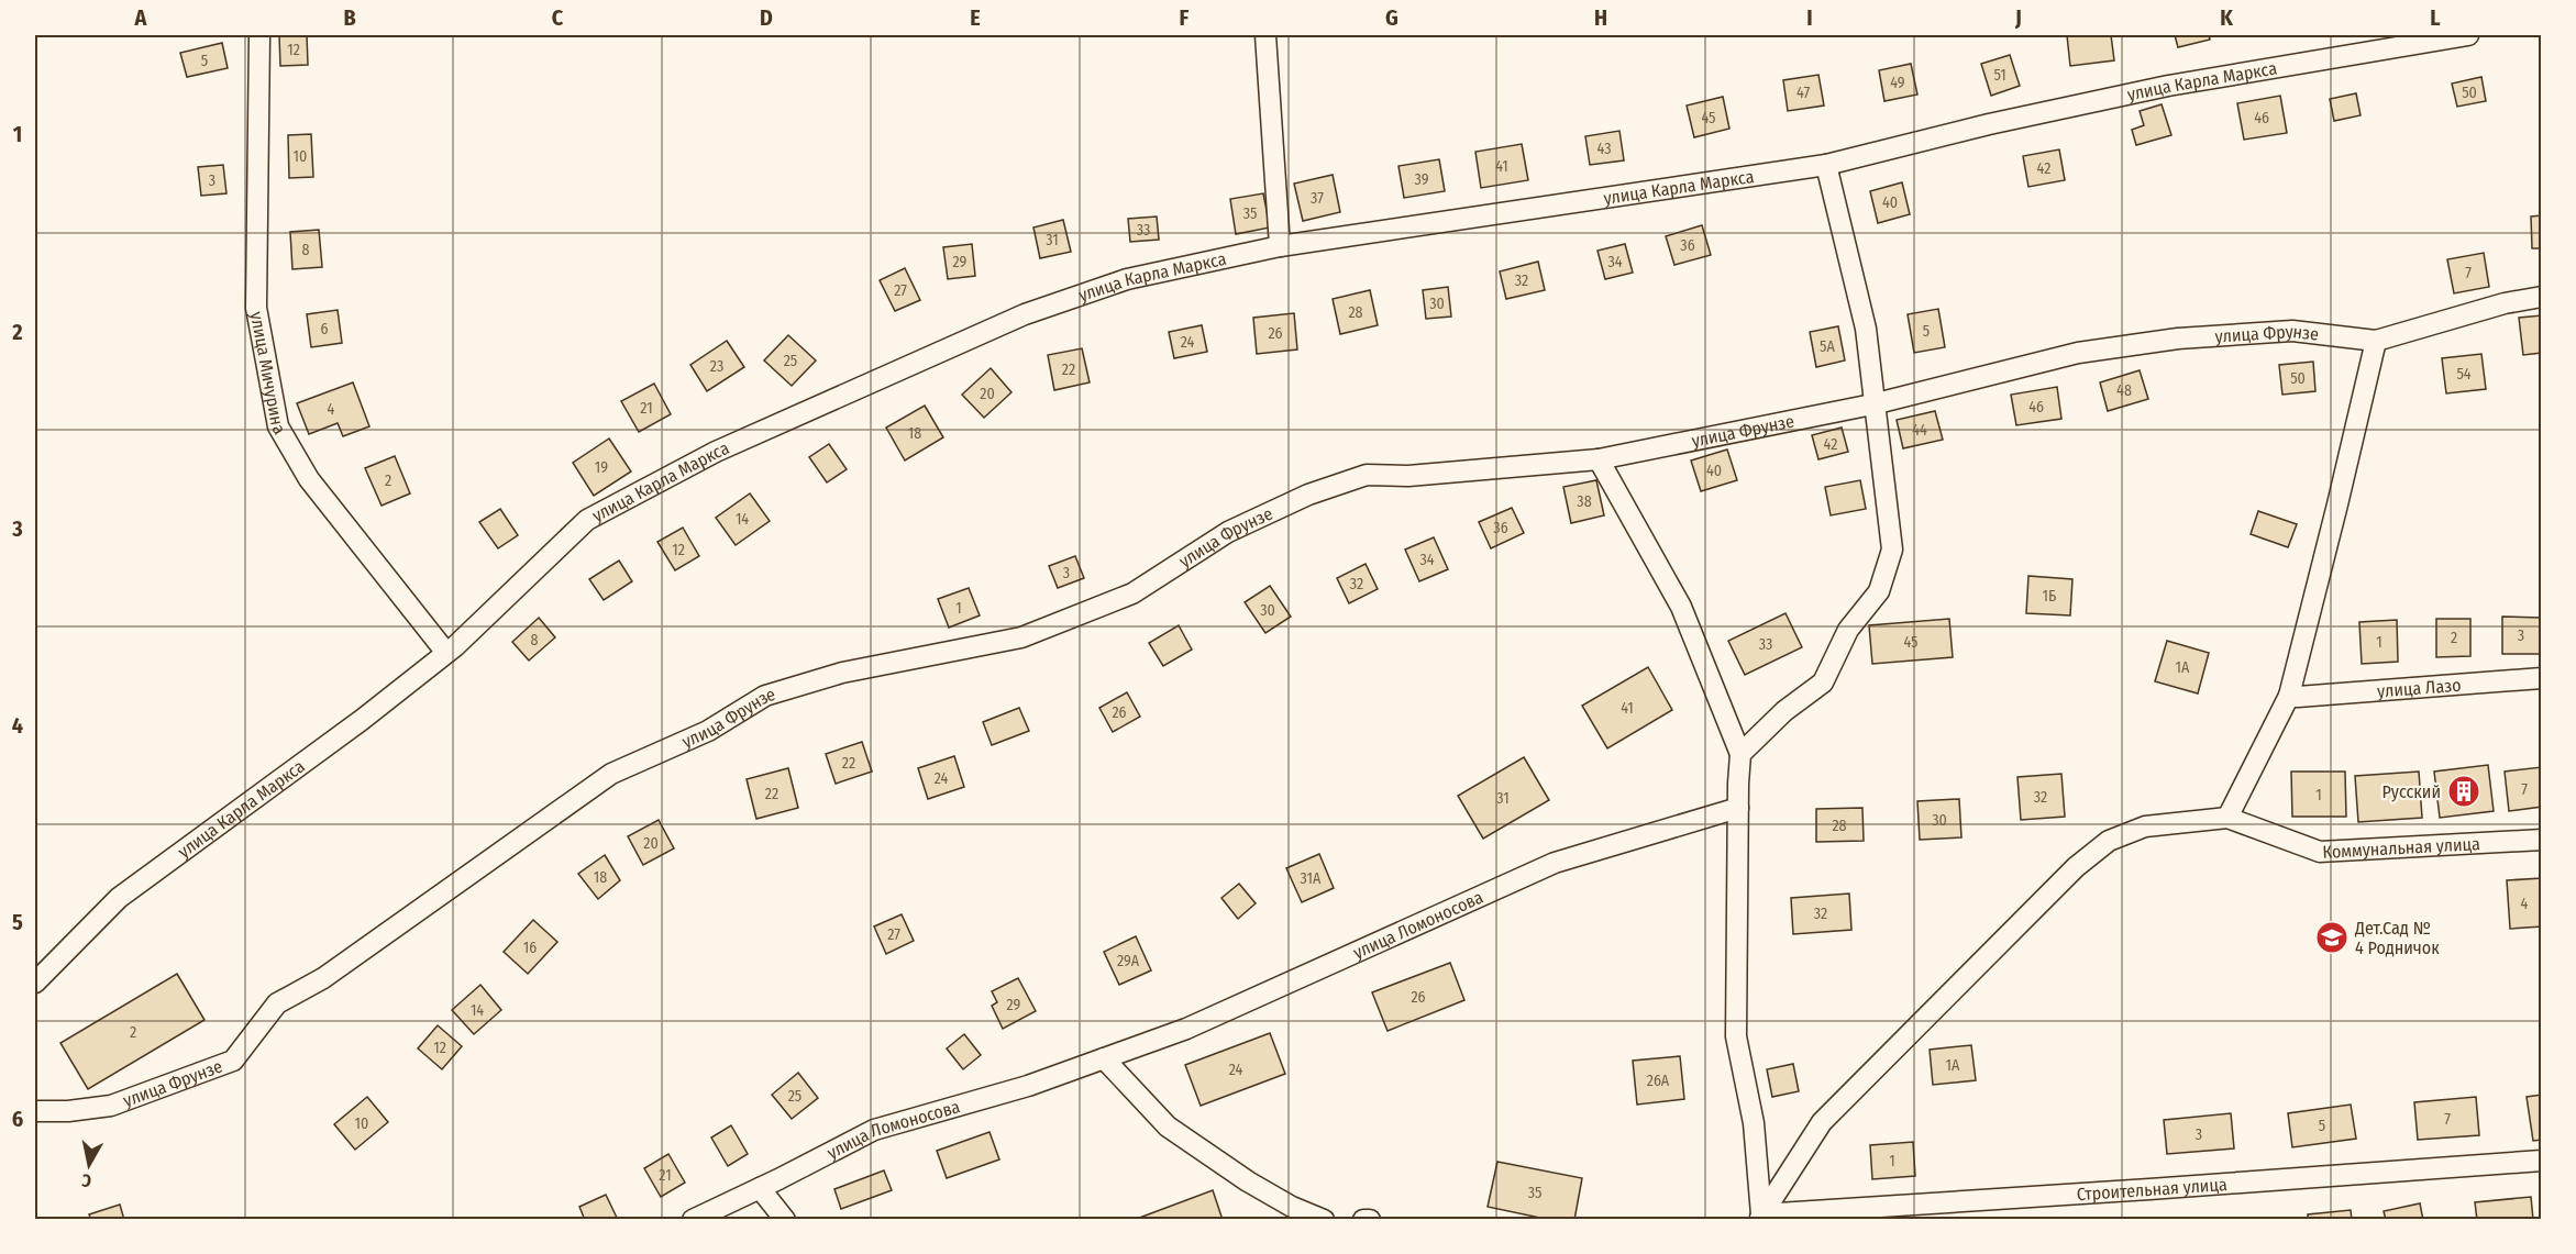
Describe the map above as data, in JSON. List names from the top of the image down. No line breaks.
{"streets":{"street":["улица Карла Маркса","улица Фрунзе","улица Мичурина","улица Лазо","Коммунальная улица","улица Ломоносова","Строительная улица"]},"crossings":[["улица Карла Маркса","улица Мичурина"]],"places":{"building":["Русский"],"school or university":["Дет.Сад № 4 Родничок"]},"house_numbers":["12","5","51","49","47","50","45","46","43","10","41","42","39","3","37","40","35","33","31","36","8","29","34","7","32","27","30","28","6","5","26","24","5А","25","23","22","54","50","48","20","46","21","4","44","18","42","19","40","2","38","14","36","12","34","3","32","1Б","1","30","3","2","8","45","1","33","1А","41","26","22","24","7","22","1","32","31","30","28","20","18","31А","4","32","27","16","29А","26","29","14","2","12","1А","24","26А","25","7","10","5","3","1","21","35"],"north":"bottom","grid":{"columns":["A","B","C","D","E","F","G","H","I","J","K","L"],"rows":["1","2","3","4","5","6"]}}
